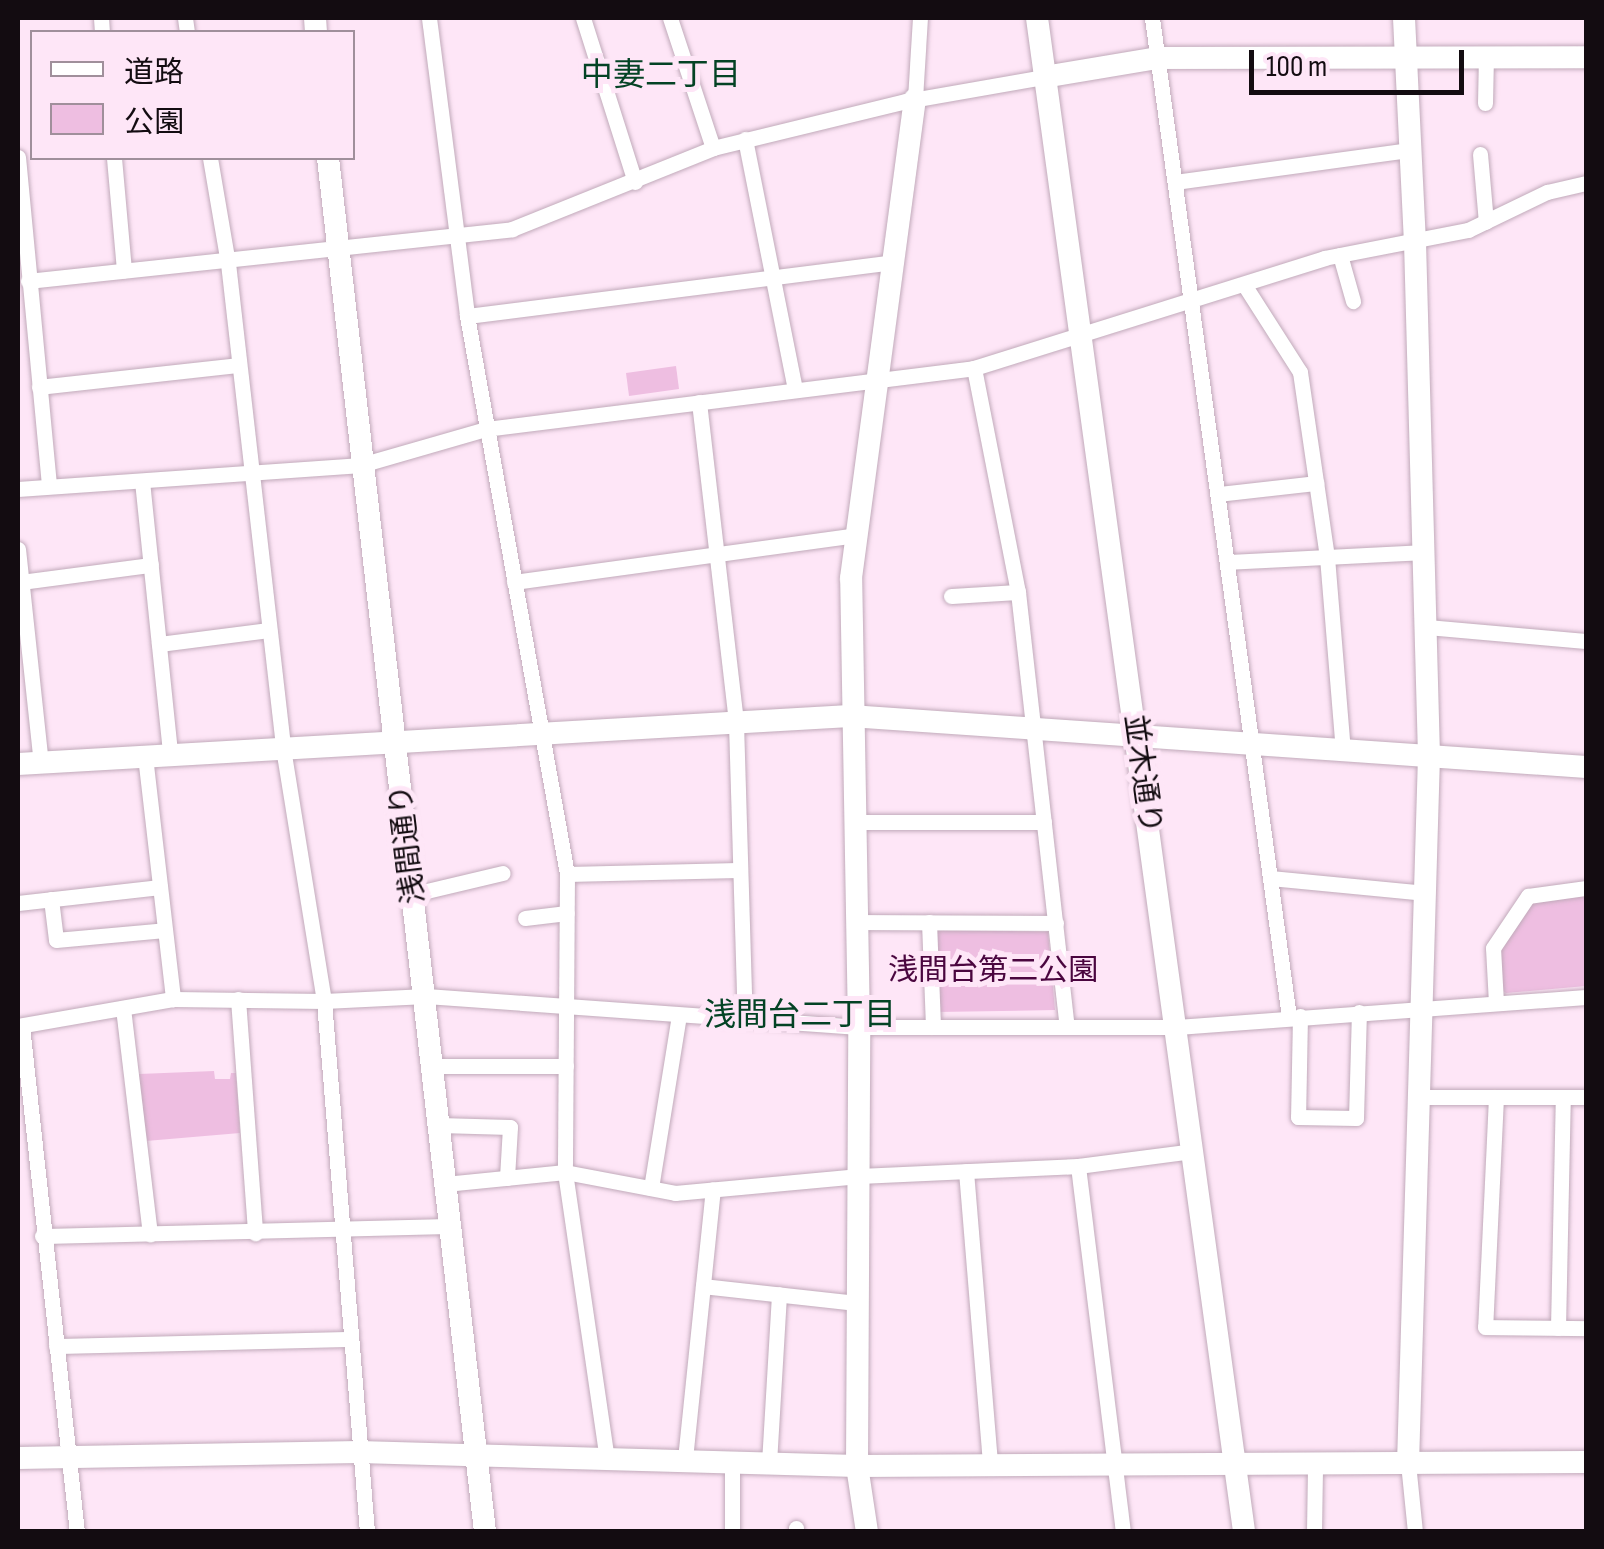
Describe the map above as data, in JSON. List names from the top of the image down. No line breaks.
{"streets":{"street":["並木通り","浅間通り"]},"districts":["中妻二丁目","浅間台二丁目"],"parks":["浅間台第二公園"],"legend":["道路","公園"],"scale_bar":"100 m"}
